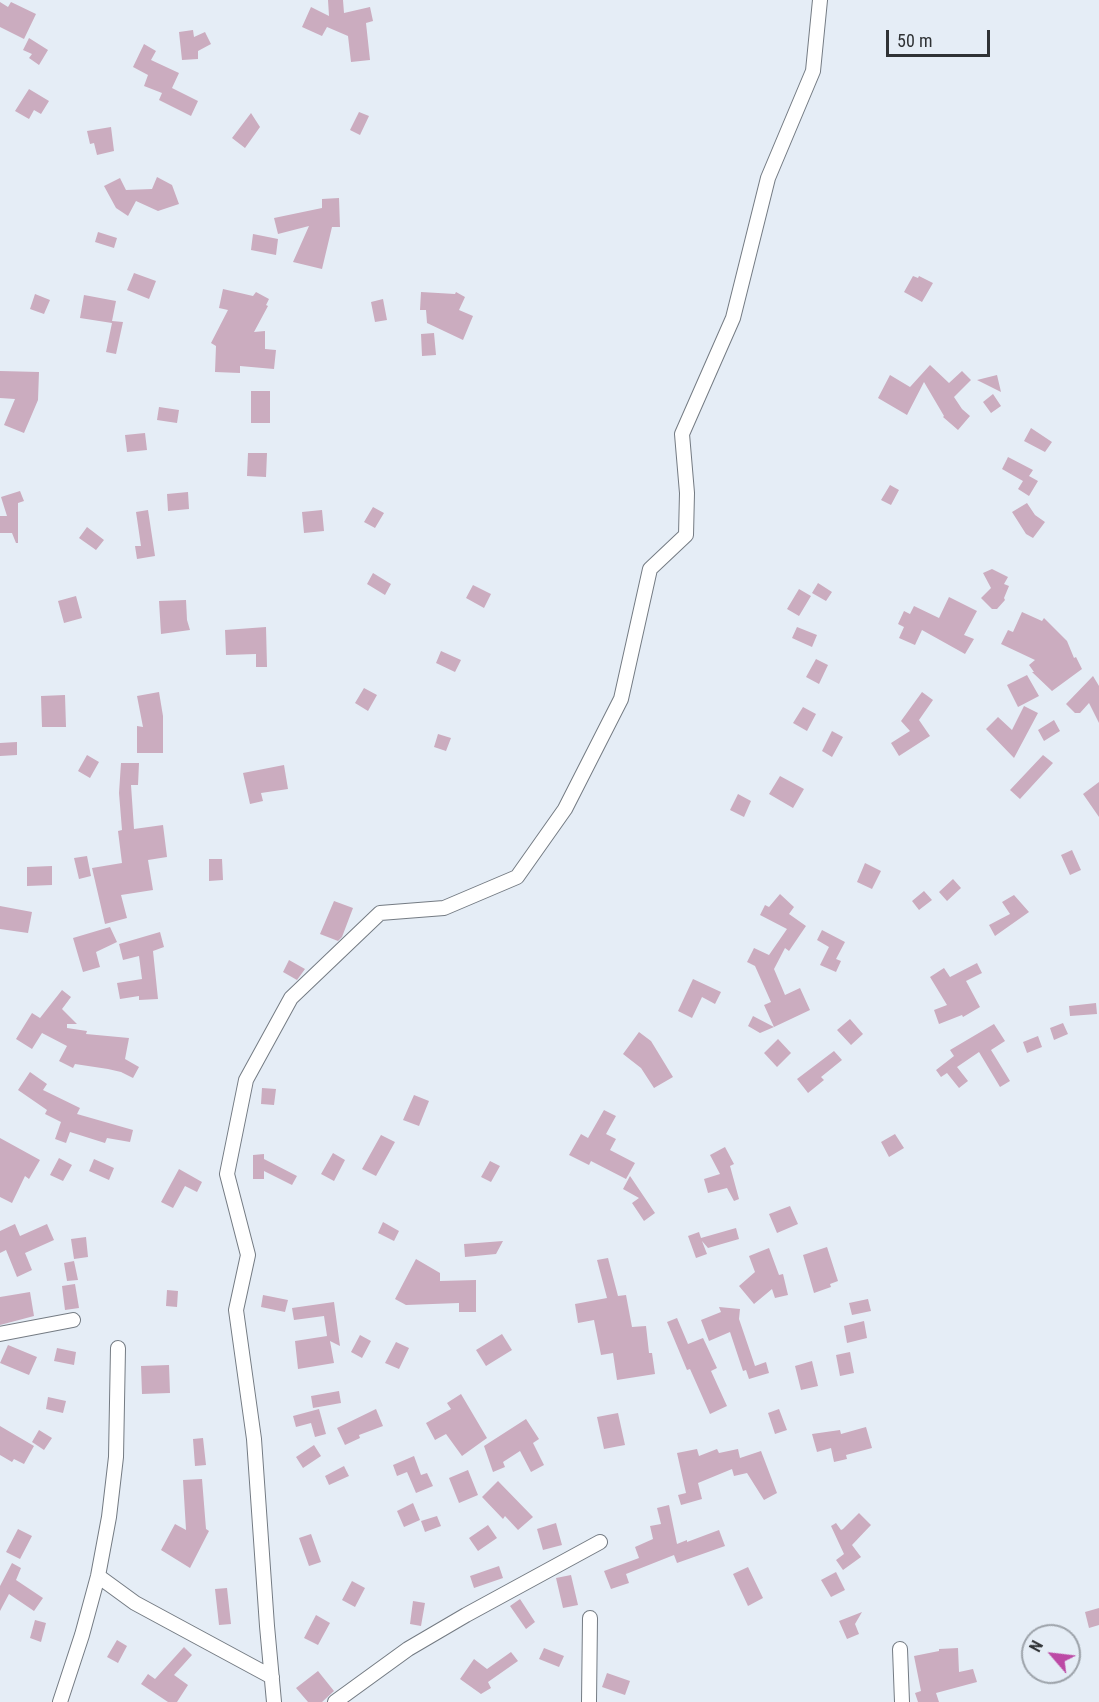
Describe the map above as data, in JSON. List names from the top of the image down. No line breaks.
{"scale_bar":"50 m","north":"top left"}
